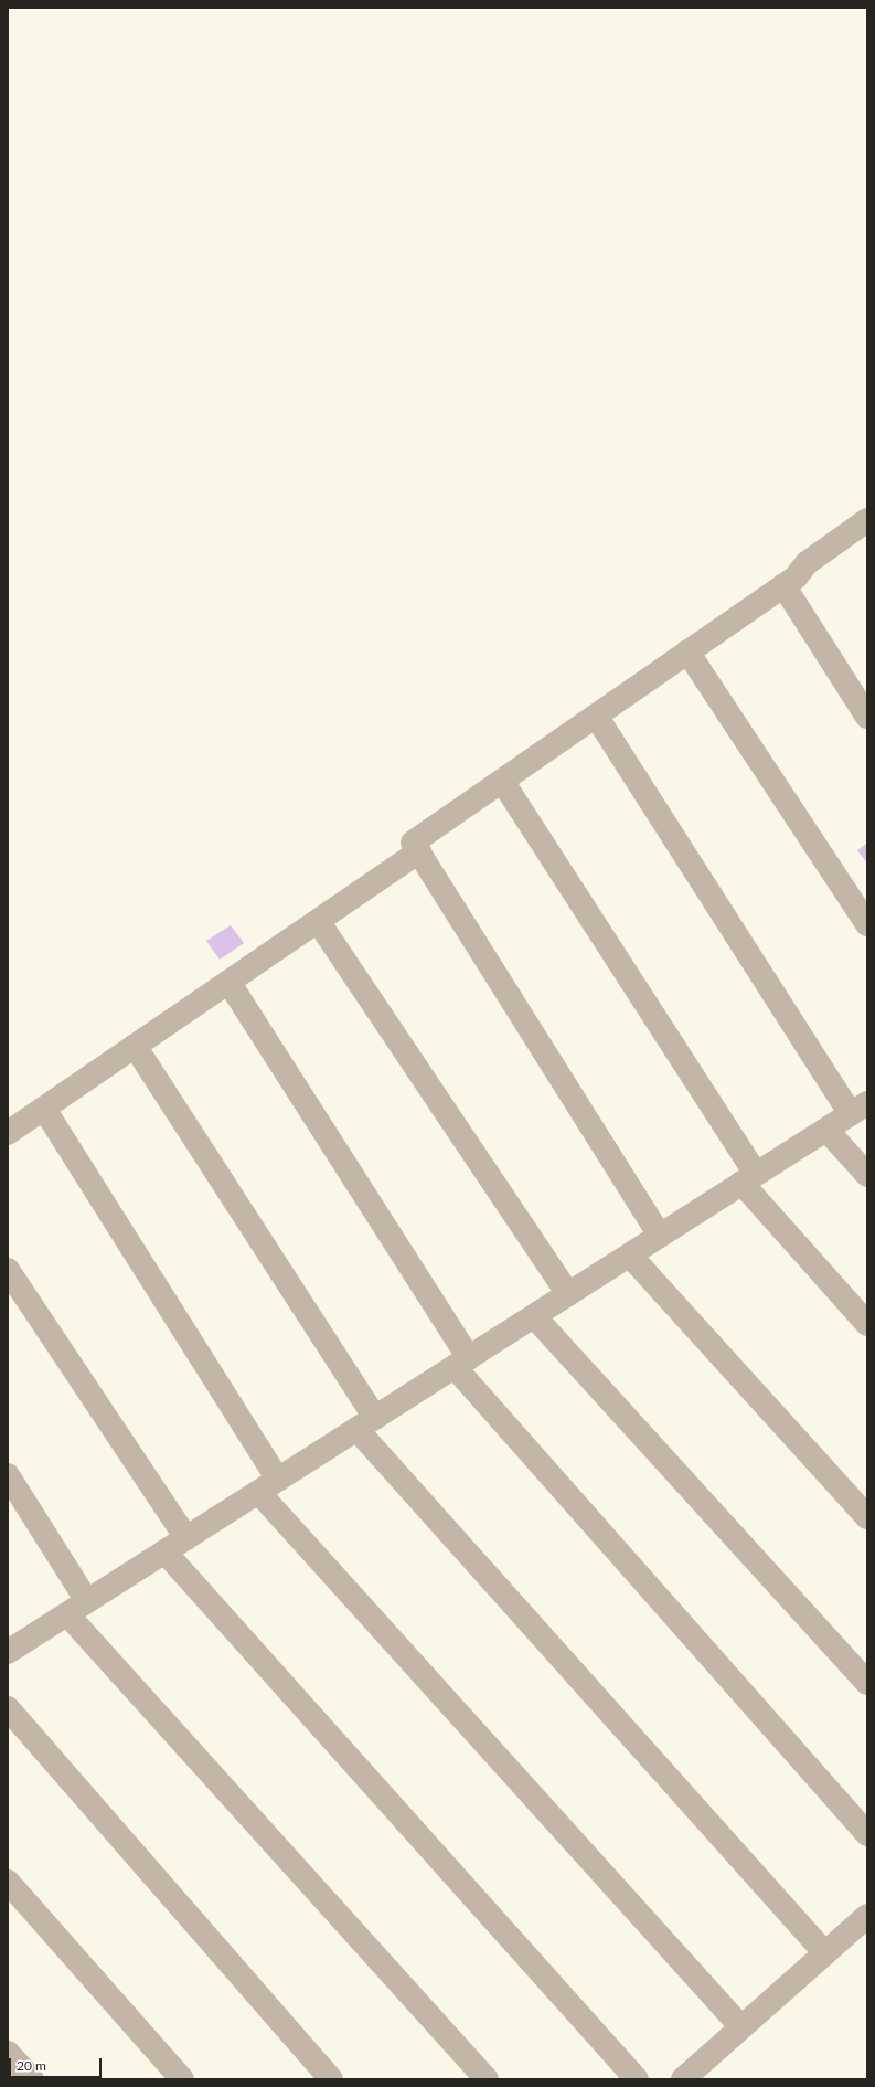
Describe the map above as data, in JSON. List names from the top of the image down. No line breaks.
{"scale_bar":"20 m"}
